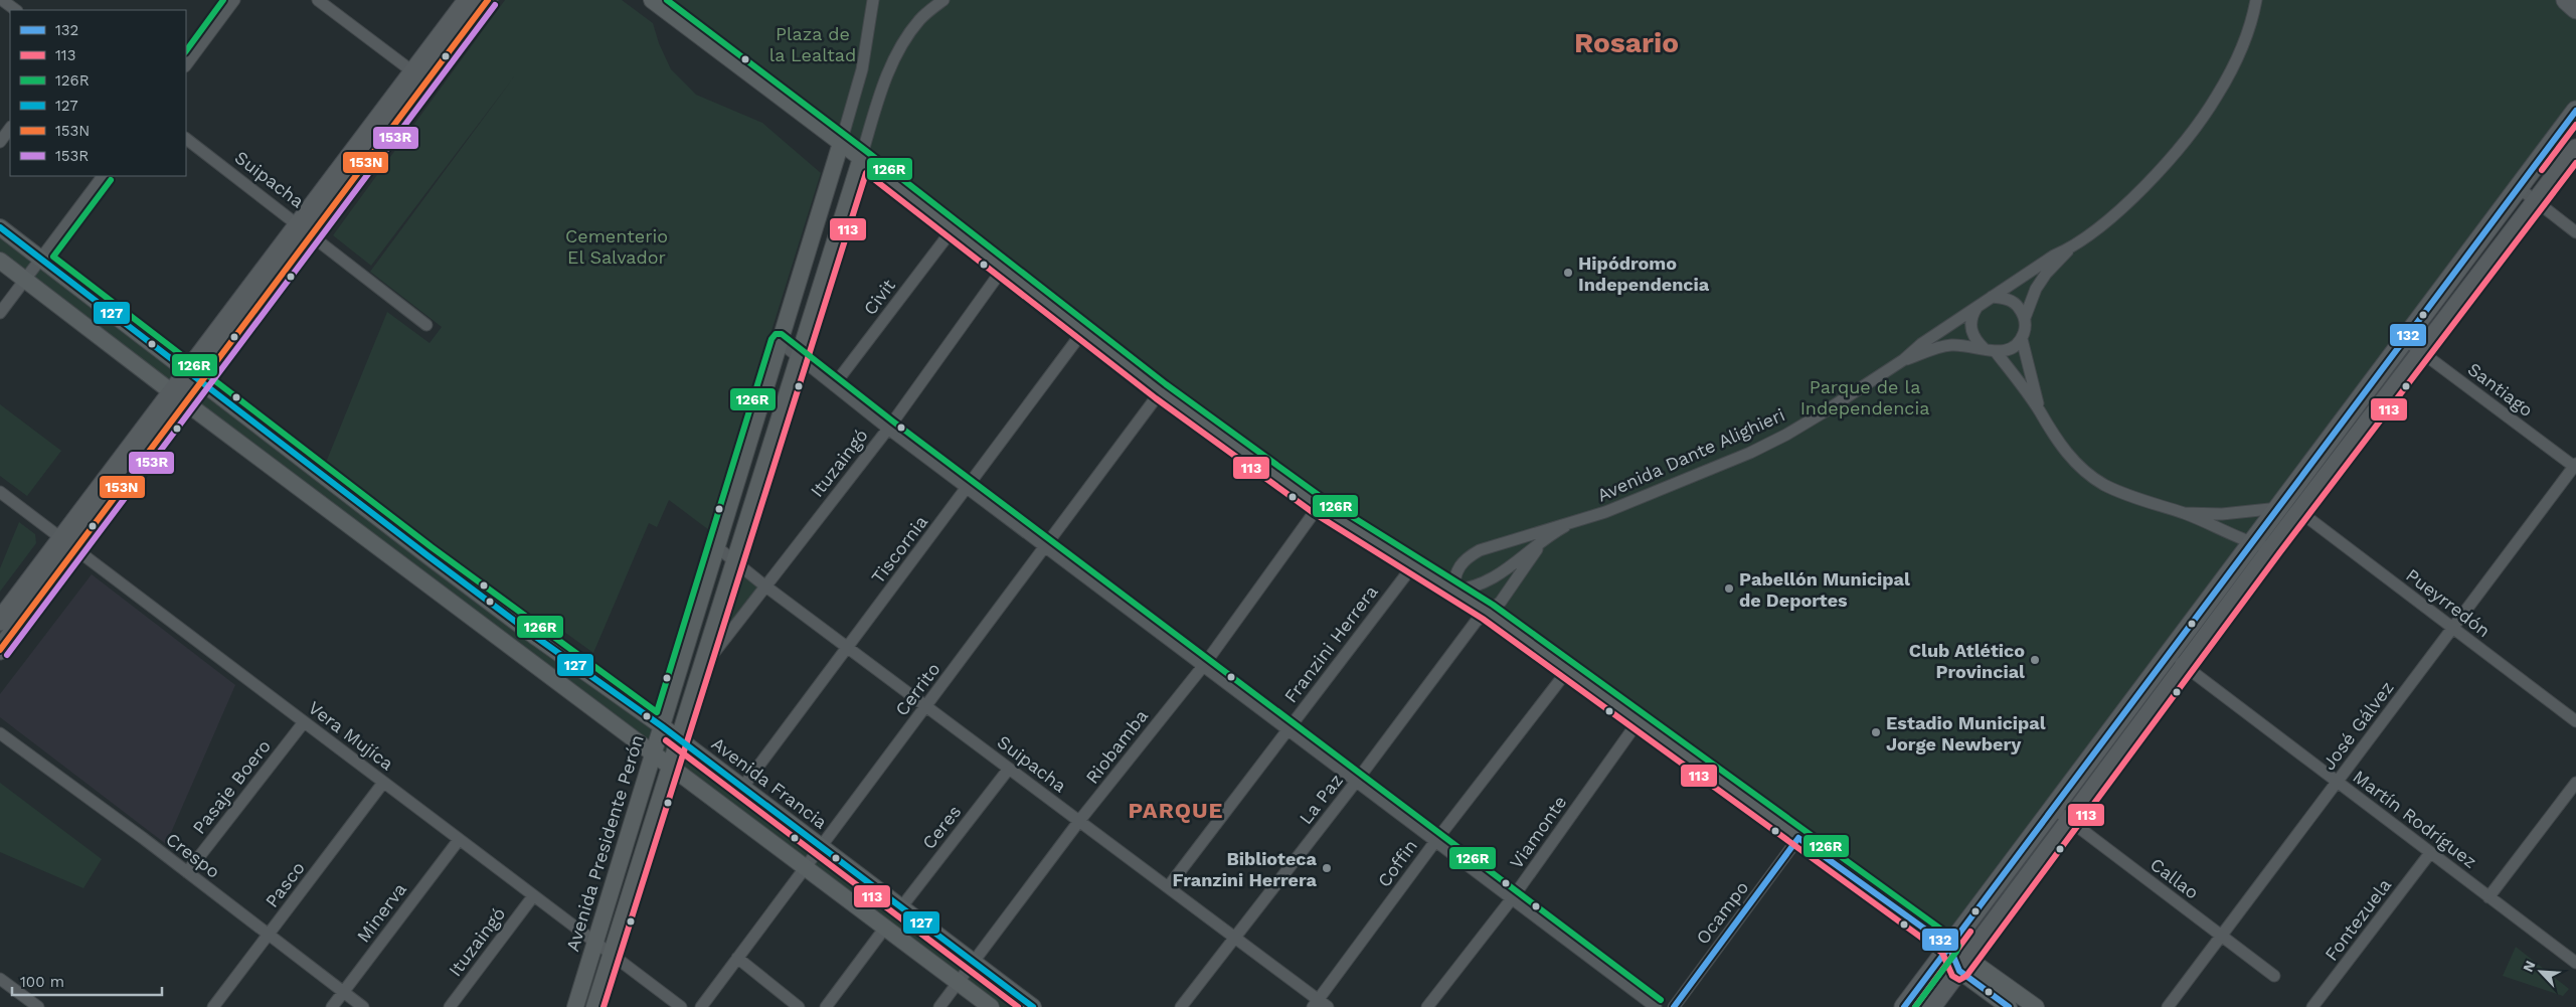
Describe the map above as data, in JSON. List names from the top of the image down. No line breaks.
{"streets":{"main road":["Avenida Francia","Avenida Presidente Perón"],"street":["Suipacha","Civit","Santiago","Avenida Dante Alighieri","Ituzaingó","Tiscornia","Pueyrredón","Franzini Herrera","Cerrito","José Gálvez","Vera Mujíca","Riobamba","Pasaje Boero","La Paz","Martín Rodríguez","Ceres","Viamonte","Crespo","Coffin","Callao","Pasco","Minerva","Ocampo","Fontezuela"]},"crossings":[["Suipacha","Ituzaingó"],["Suipacha","Tiscornia"],["Suipacha","Franzini Herrera"],["Suipacha","Cerrito"],["Suipacha","Riobamba"],["Suipacha","La Paz"],["Suipacha","Ceres"],["Suipacha","Avenida Presidente Perón"],["Suipacha","Coffin"],["Santiago","José Gálvez"],["Avenida Dante Alighieri","La Paz"],["Ituzaingó","Vera Mujíca"],["Tiscornia","Avenida Francia"],["Pueyrredón","José Gálvez"],["Cerrito","Avenida Francia"],["José Gálvez","Martín Rodríguez"],["José Gálvez","Callao"],["Vera Mujíca","Pasaje Boero"],["Vera Mujíca","Avenida Presidente Perón"],["Vera Mujíca","Pasco"],["Vera Mujíca","Minerva"],["Riobamba","Avenida Francia"],["Avenida Francia","Ceres"],["Avenida Francia","Avenida Presidente Perón"],["Pasaje Boero","Crespo"],["Martín Rodríguez","Fontezuela"],["Crespo","Pasco"],["Crespo","Minerva"]],"districts":["Rosario","PARQUE"],"parks":["Plaza de la Lealtad","Cementerio El Salvador","Parque de la Independencia"],"places":["Hipódromo Independencia","Pabellón Municipal de Deportes","Club Atlético Provincial","Estadio Municipal Jorge Newbery","Biblioteca Franzini Herrera"],"lines":["transit line 126R","transit line 153N","transit line 153R","transit line 132","transit line 113","transit line 127"],"legend":["132","113","126R","127","153N","153R"],"scale_bar":"100 m","north":"top left"}
